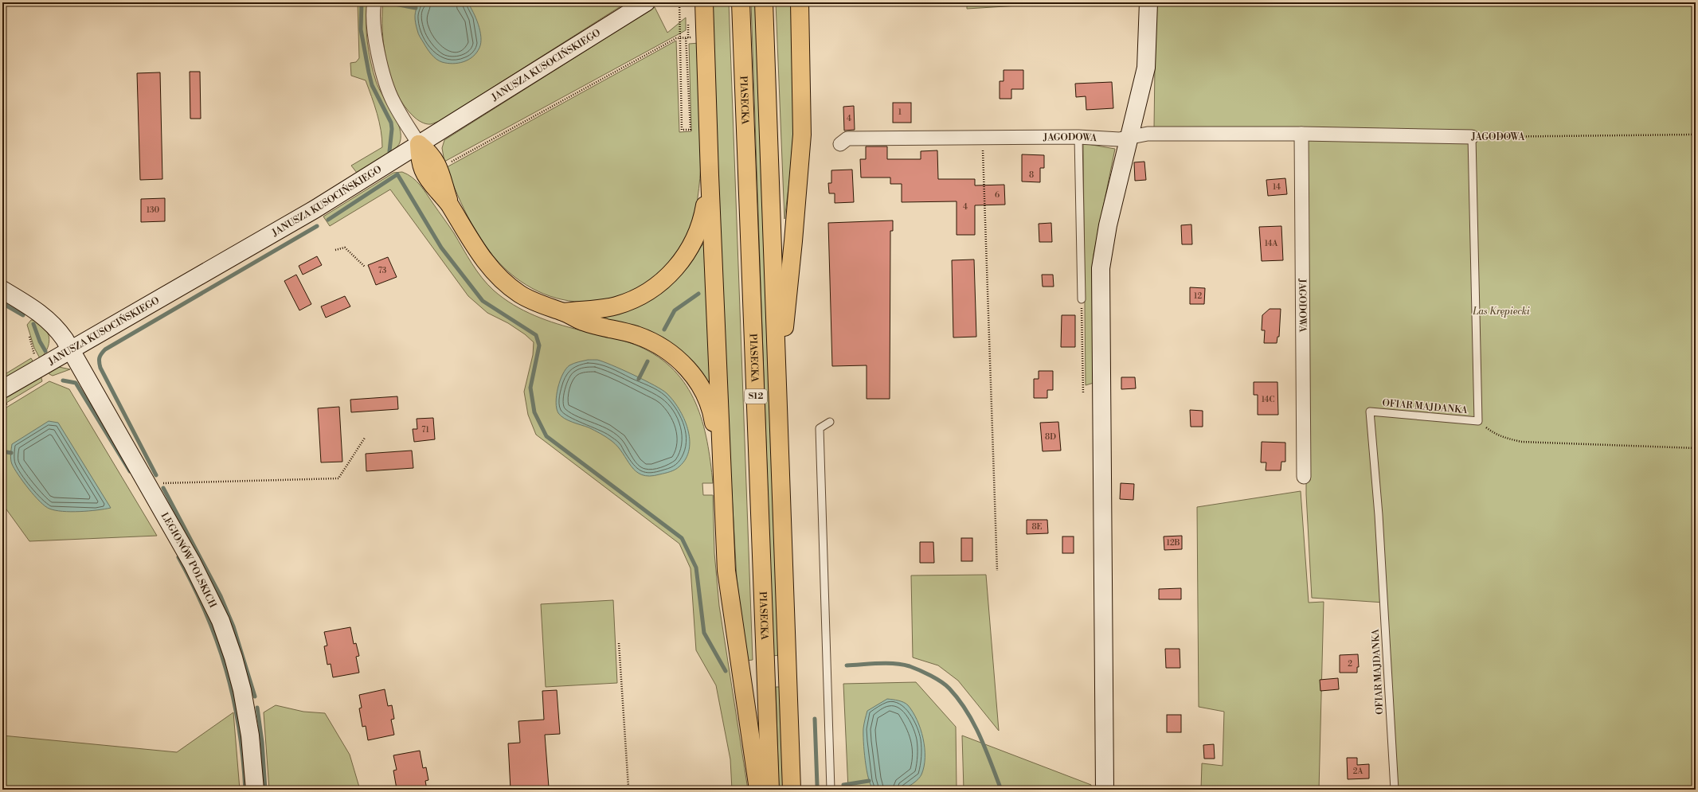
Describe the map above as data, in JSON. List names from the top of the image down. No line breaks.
{"streets":{"highway":["PIASECKA","S12"],"street":["JANUSZA KUSOCIŃSKIEGO","JAGODOWA","LEGIONÓW POLSKICH"],"lane":["OFIAR MAJDANKA"]},"crossings":[["JANUSZA KUSOCIŃSKIEGO","LEGIONÓW POLSKICH"],["JAGODOWA","OFIAR MAJDANKA"]],"parks":["Las Krępiecki"],"house_numbers":["1","4","8","14","6","4","130","14A","73","12","14C","71","8D","8E","12B","2","2A"]}
